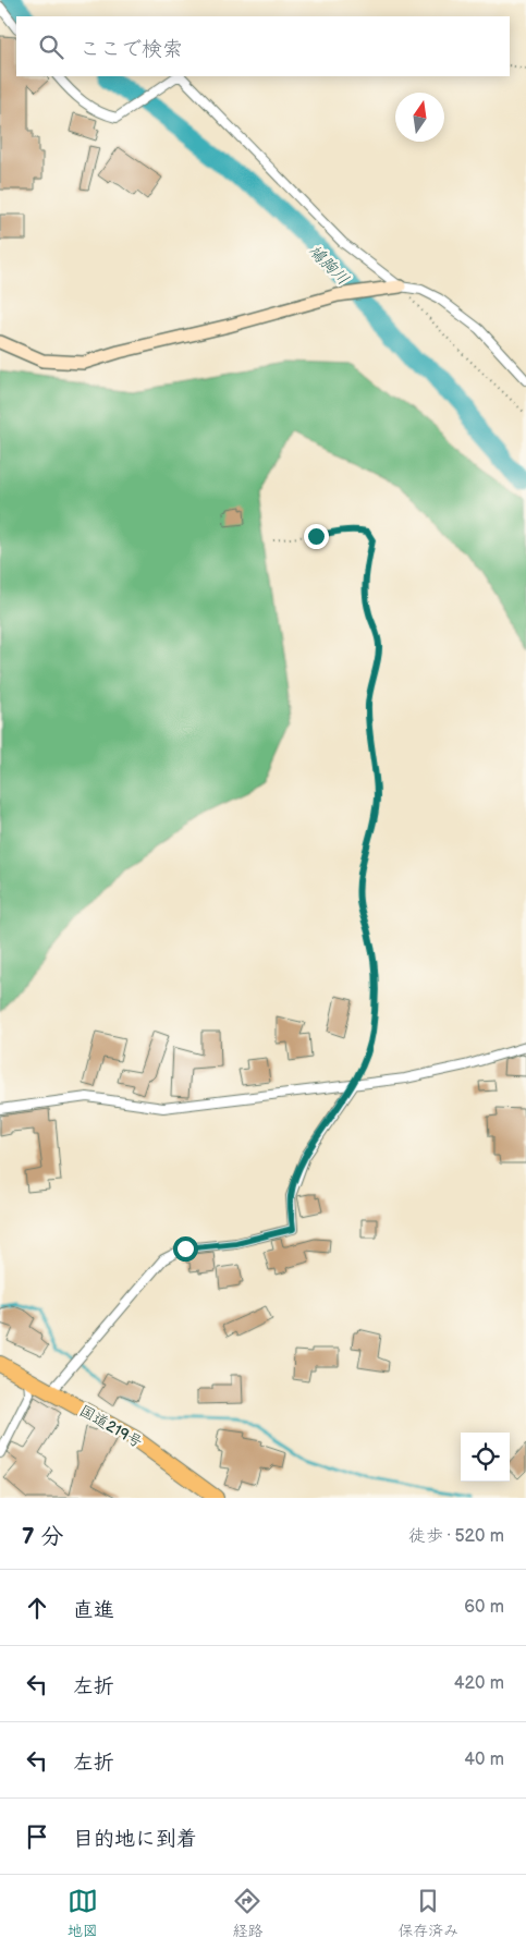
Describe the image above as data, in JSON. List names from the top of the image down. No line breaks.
{"streets":{"highway":["国道219号"]},"water":["鳩胸川"],"north":"top","page":{"search":"ここで検索","heading":["7 分","徒歩 · 520 m"],"list":[["直進","60 m"],["左折","420 m"],["左折","40 m"],"目的地に到着"],"nav":["地図","経路","保存済み"]}}
